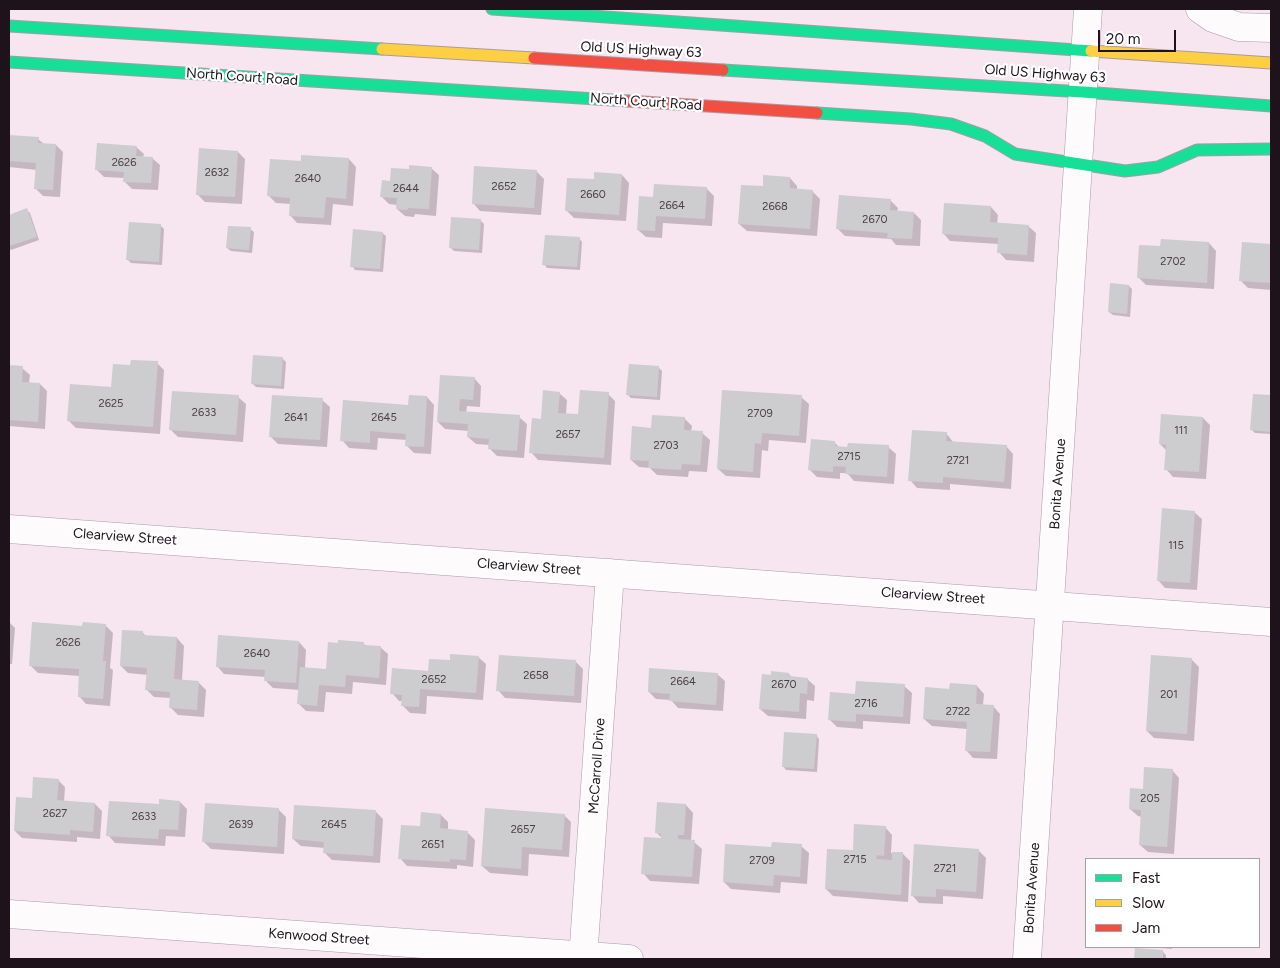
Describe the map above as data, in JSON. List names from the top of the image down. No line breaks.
{"streets":{"main road":["Old US Highway 63","North Court Road"],"street":["Bonita Avenue","Clearview Street","McCarroll Drive","Kenwood Street"]},"crossings":[["Old US Highway 63","Bonita Avenue"],["North Court Road","Bonita Avenue"],["Bonita Avenue","Clearview Street"],["Clearview Street","McCarroll Drive"],["McCarroll Drive","Kenwood Street"]],"house_numbers":["2626","2632","2640","2652","2644","2660","2664","2668","2670","2702","2625","2633","2709","2641","2645","111","2657","2703","2715","2721","115","2626","2640","2658","2652","2664","2670","201","2716","2722","205","2627","2633","2639","2645","2657","2651","2715","2709","2721"],"legend":["Fast","Slow","Jam"],"scale_bar":"20 m"}
